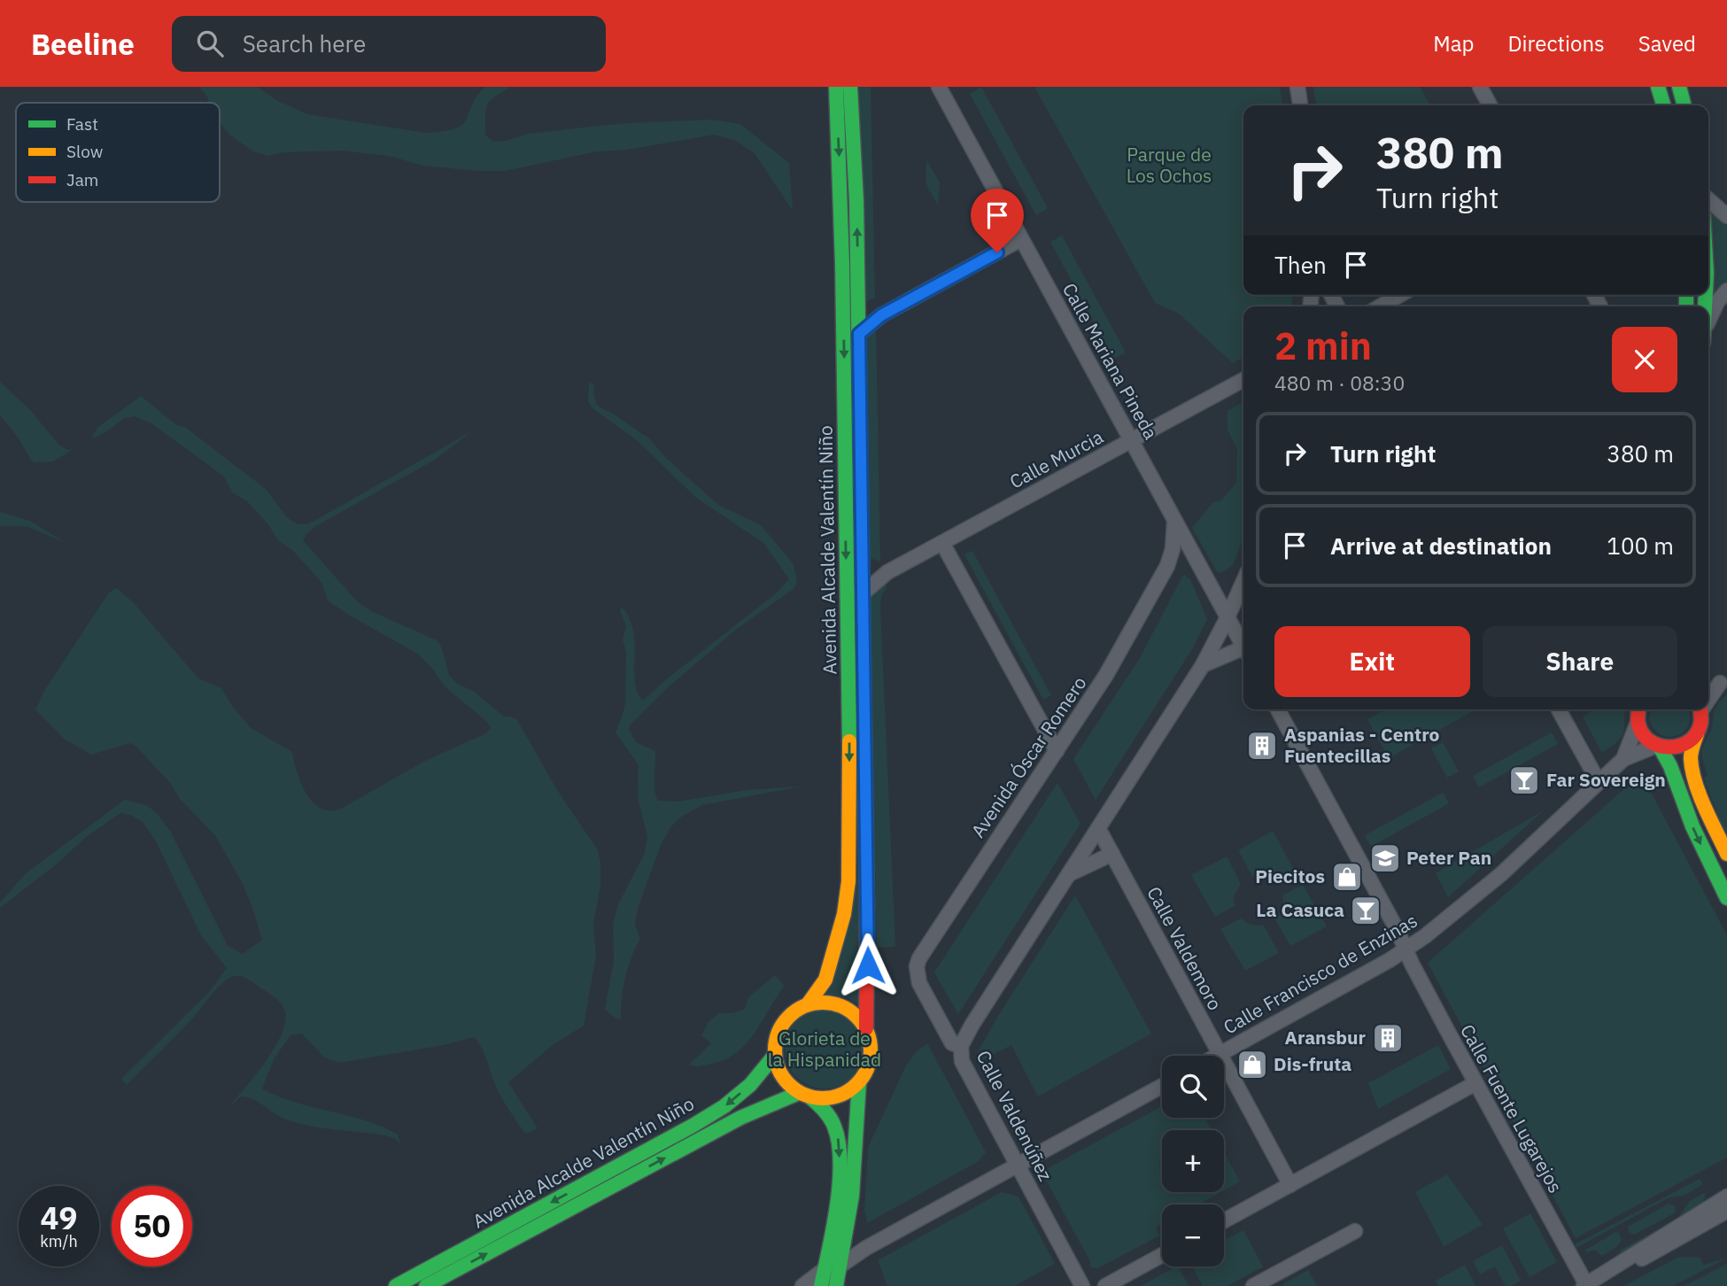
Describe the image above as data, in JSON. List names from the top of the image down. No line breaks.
{"streets":{"main road":["Avenida Alcalde Valentín Niño"],"street":["Calle Mariana Pineda","Calle Murcia","Avenida Óscar Romero","Calle Valdemoro","Calle Francisco de Enzinas","Calle Fuente Lugarejos","Calle Valdenúñez"]},"crossings":[["Calle Mariana Pineda","Calle Murcia"],["Calle Mariana Pineda","Avenida Óscar Romero"],["Calle Murcia","Avenida Alcalde Valentín Niño"],["Avenida Óscar Romero","Calle Valdenúñez"],["Calle Valdemoro","Calle Francisco de Enzinas"],["Calle Francisco de Enzinas","Calle Fuente Lugarejos"]],"parks":["Parque de Los Ochos","Glorieta de la Hispanidad"],"places":{"building":["Aspanias - Centro Fuentecillas","Aransbur"],"bar":["Far Sovereign","La Casuca"],"school or university":["Peter Pan"],"shop":["Piecitos","Dis-fruta"]},"legend":["Fast","Slow","Jam"],"page":{"header":"Beeline","search":"Search here","nav":["Map","Directions","Saved"],"turn":["380 m","Turn right"],"then":"Then","heading":["2 min","480 m · 08:30"],"list":[{"name":"Turn right","value":"380 m"},{"name":"Arrive at destination","value":"100 m"}],"buttons":["Exit","Share"],"map_buttons":["+","−"],"speed":"49 km/h","limit":"50"}}
